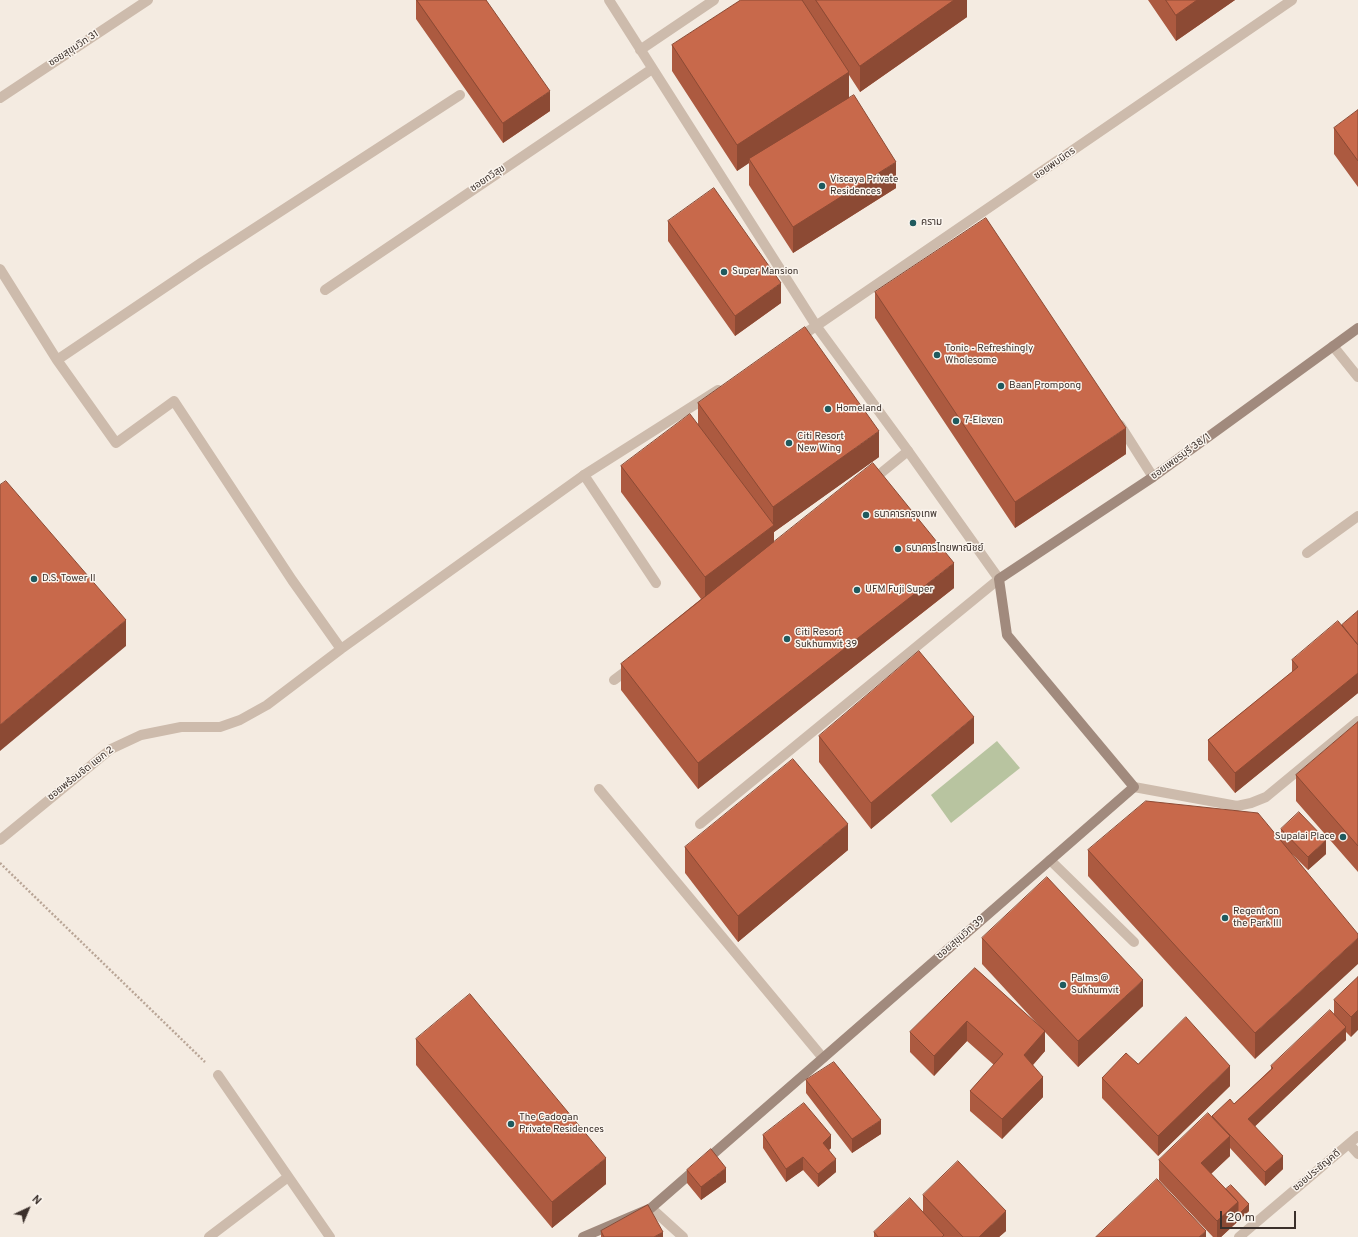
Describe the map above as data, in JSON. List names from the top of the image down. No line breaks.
{"streets":{"street":["ซอยสุขุมวิท 31","ซอยพบมิตร","ซอยทวีสุข","ซอยเพชรบุรี 38/1","ซอยพร้อมจิต แยก 2","ซอยสุขุมวิท 39","ซอยประชัญคดี"]},"places":["Viscaya Private Residences","คราม","Super Mansion","Tonic - Refreshingly Wholesome","Baan Prompong","Homeland","7-Eleven","Citi Resort New Wing","ธนาคารกรุงเทพ","ธนาคารไทยพาณิชย์","D.S. Tower II","UFM Fuji Super","Citi Resort Sukhumvit 39","Supalai Place","Regent on the Park III","Palms @ Sukhumvit","The Cadogan Private Residences"],"scale_bar":"20 m","north":"top right"}
